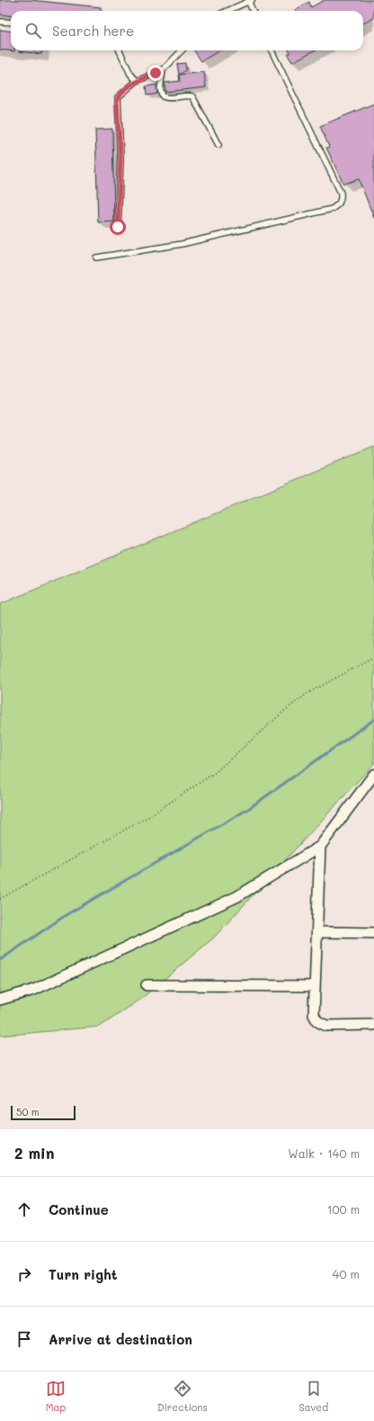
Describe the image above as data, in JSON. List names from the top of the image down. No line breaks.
{"scale_bar":"50 m","page":{"search":"Search here","scale":"50 m","heading":["2 min","Walk · 140 m"],"list":[["Continue","100 m"],["Turn right","40 m"],"Arrive at destination"],"nav":["Map","Directions","Saved"]}}
